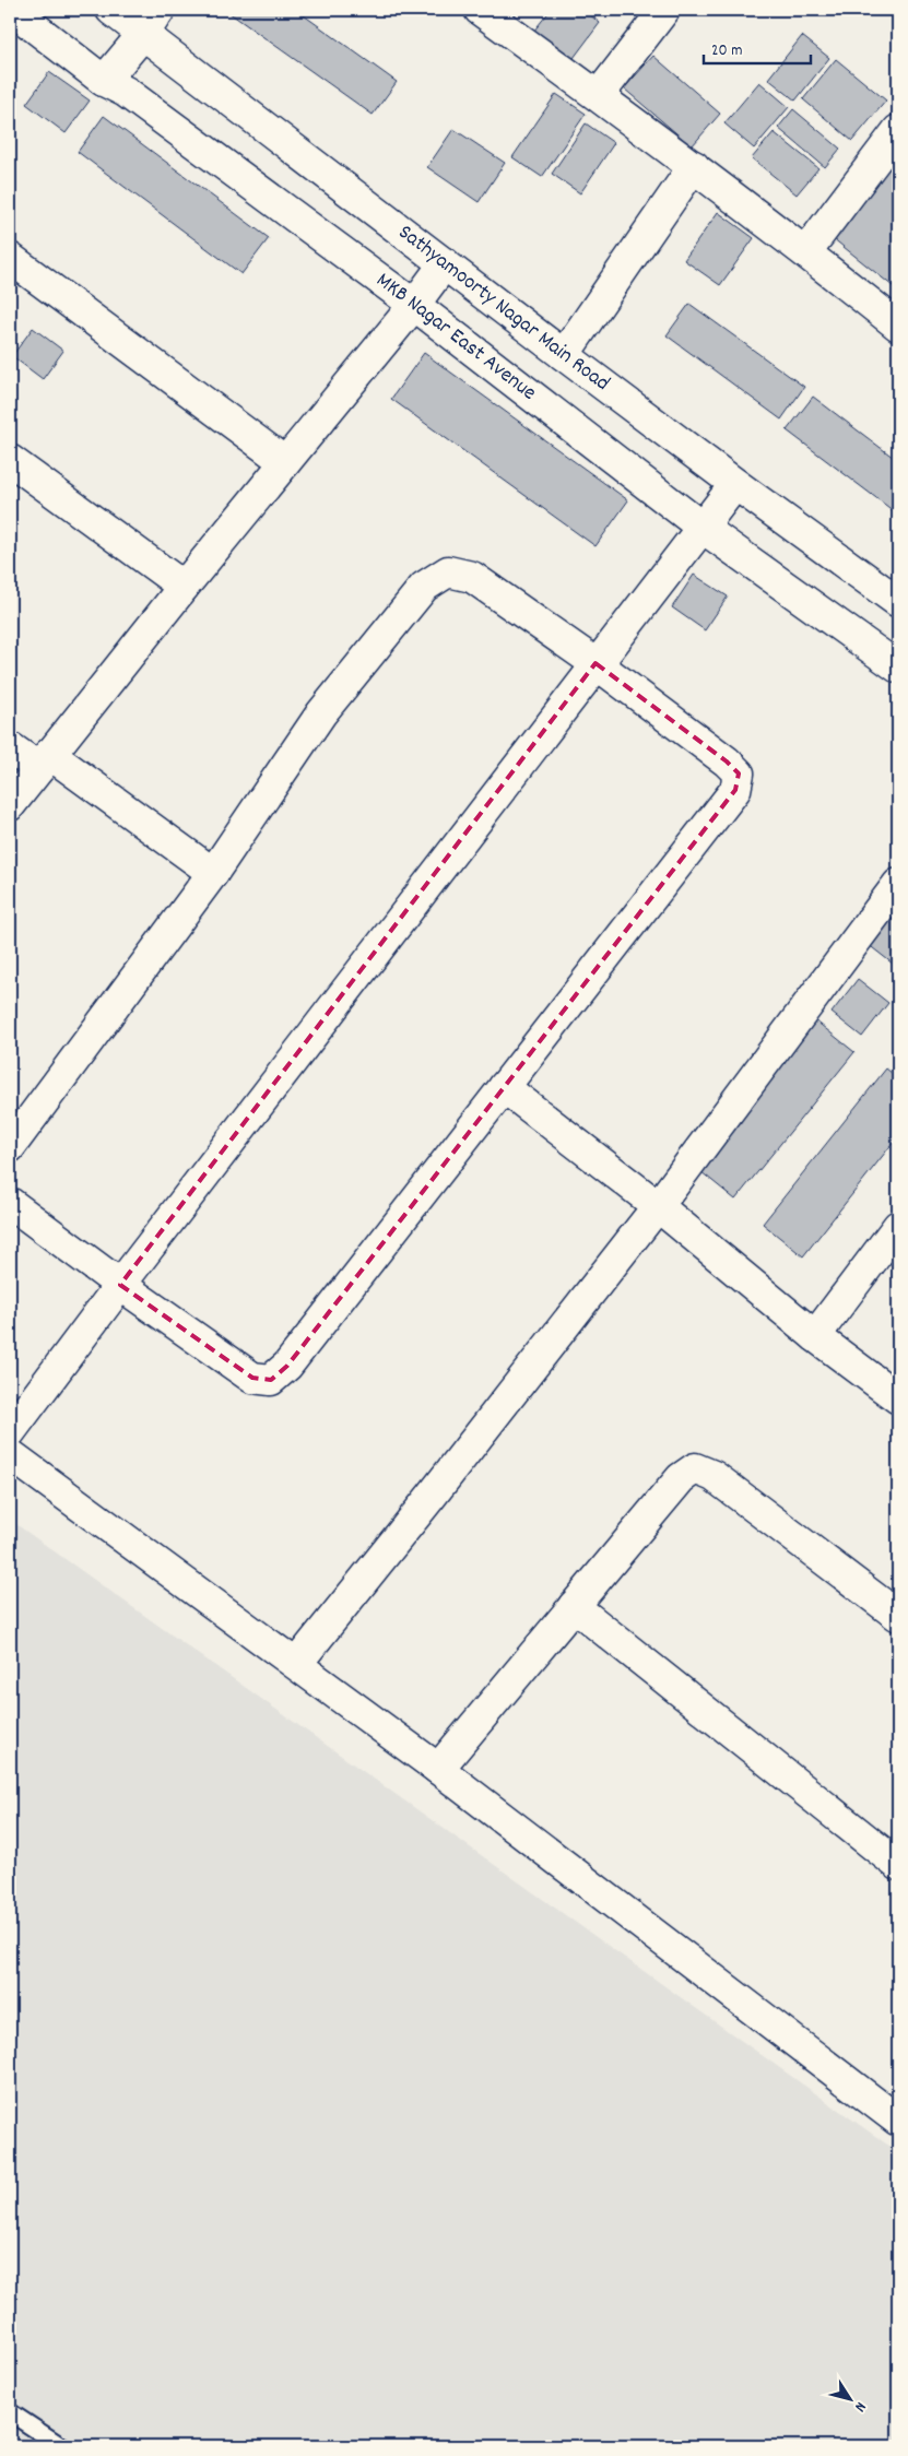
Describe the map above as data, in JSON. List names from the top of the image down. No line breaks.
{"streets":{"street":["Sathyamoorty Nagar Main Road","MKB Nagar East Avenue"]},"scale_bar":"20 m","north":"bottom right"}
